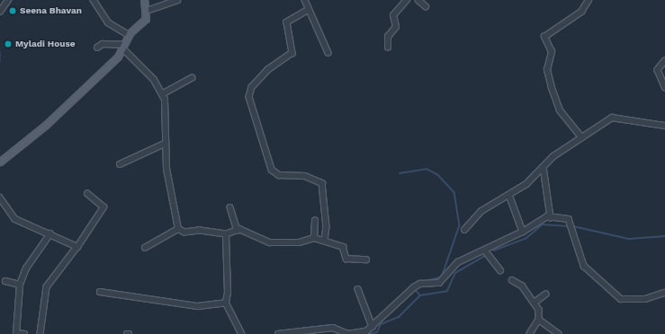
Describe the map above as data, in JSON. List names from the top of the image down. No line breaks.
{"places":["Seena Bhavan","Myladi House"]}
